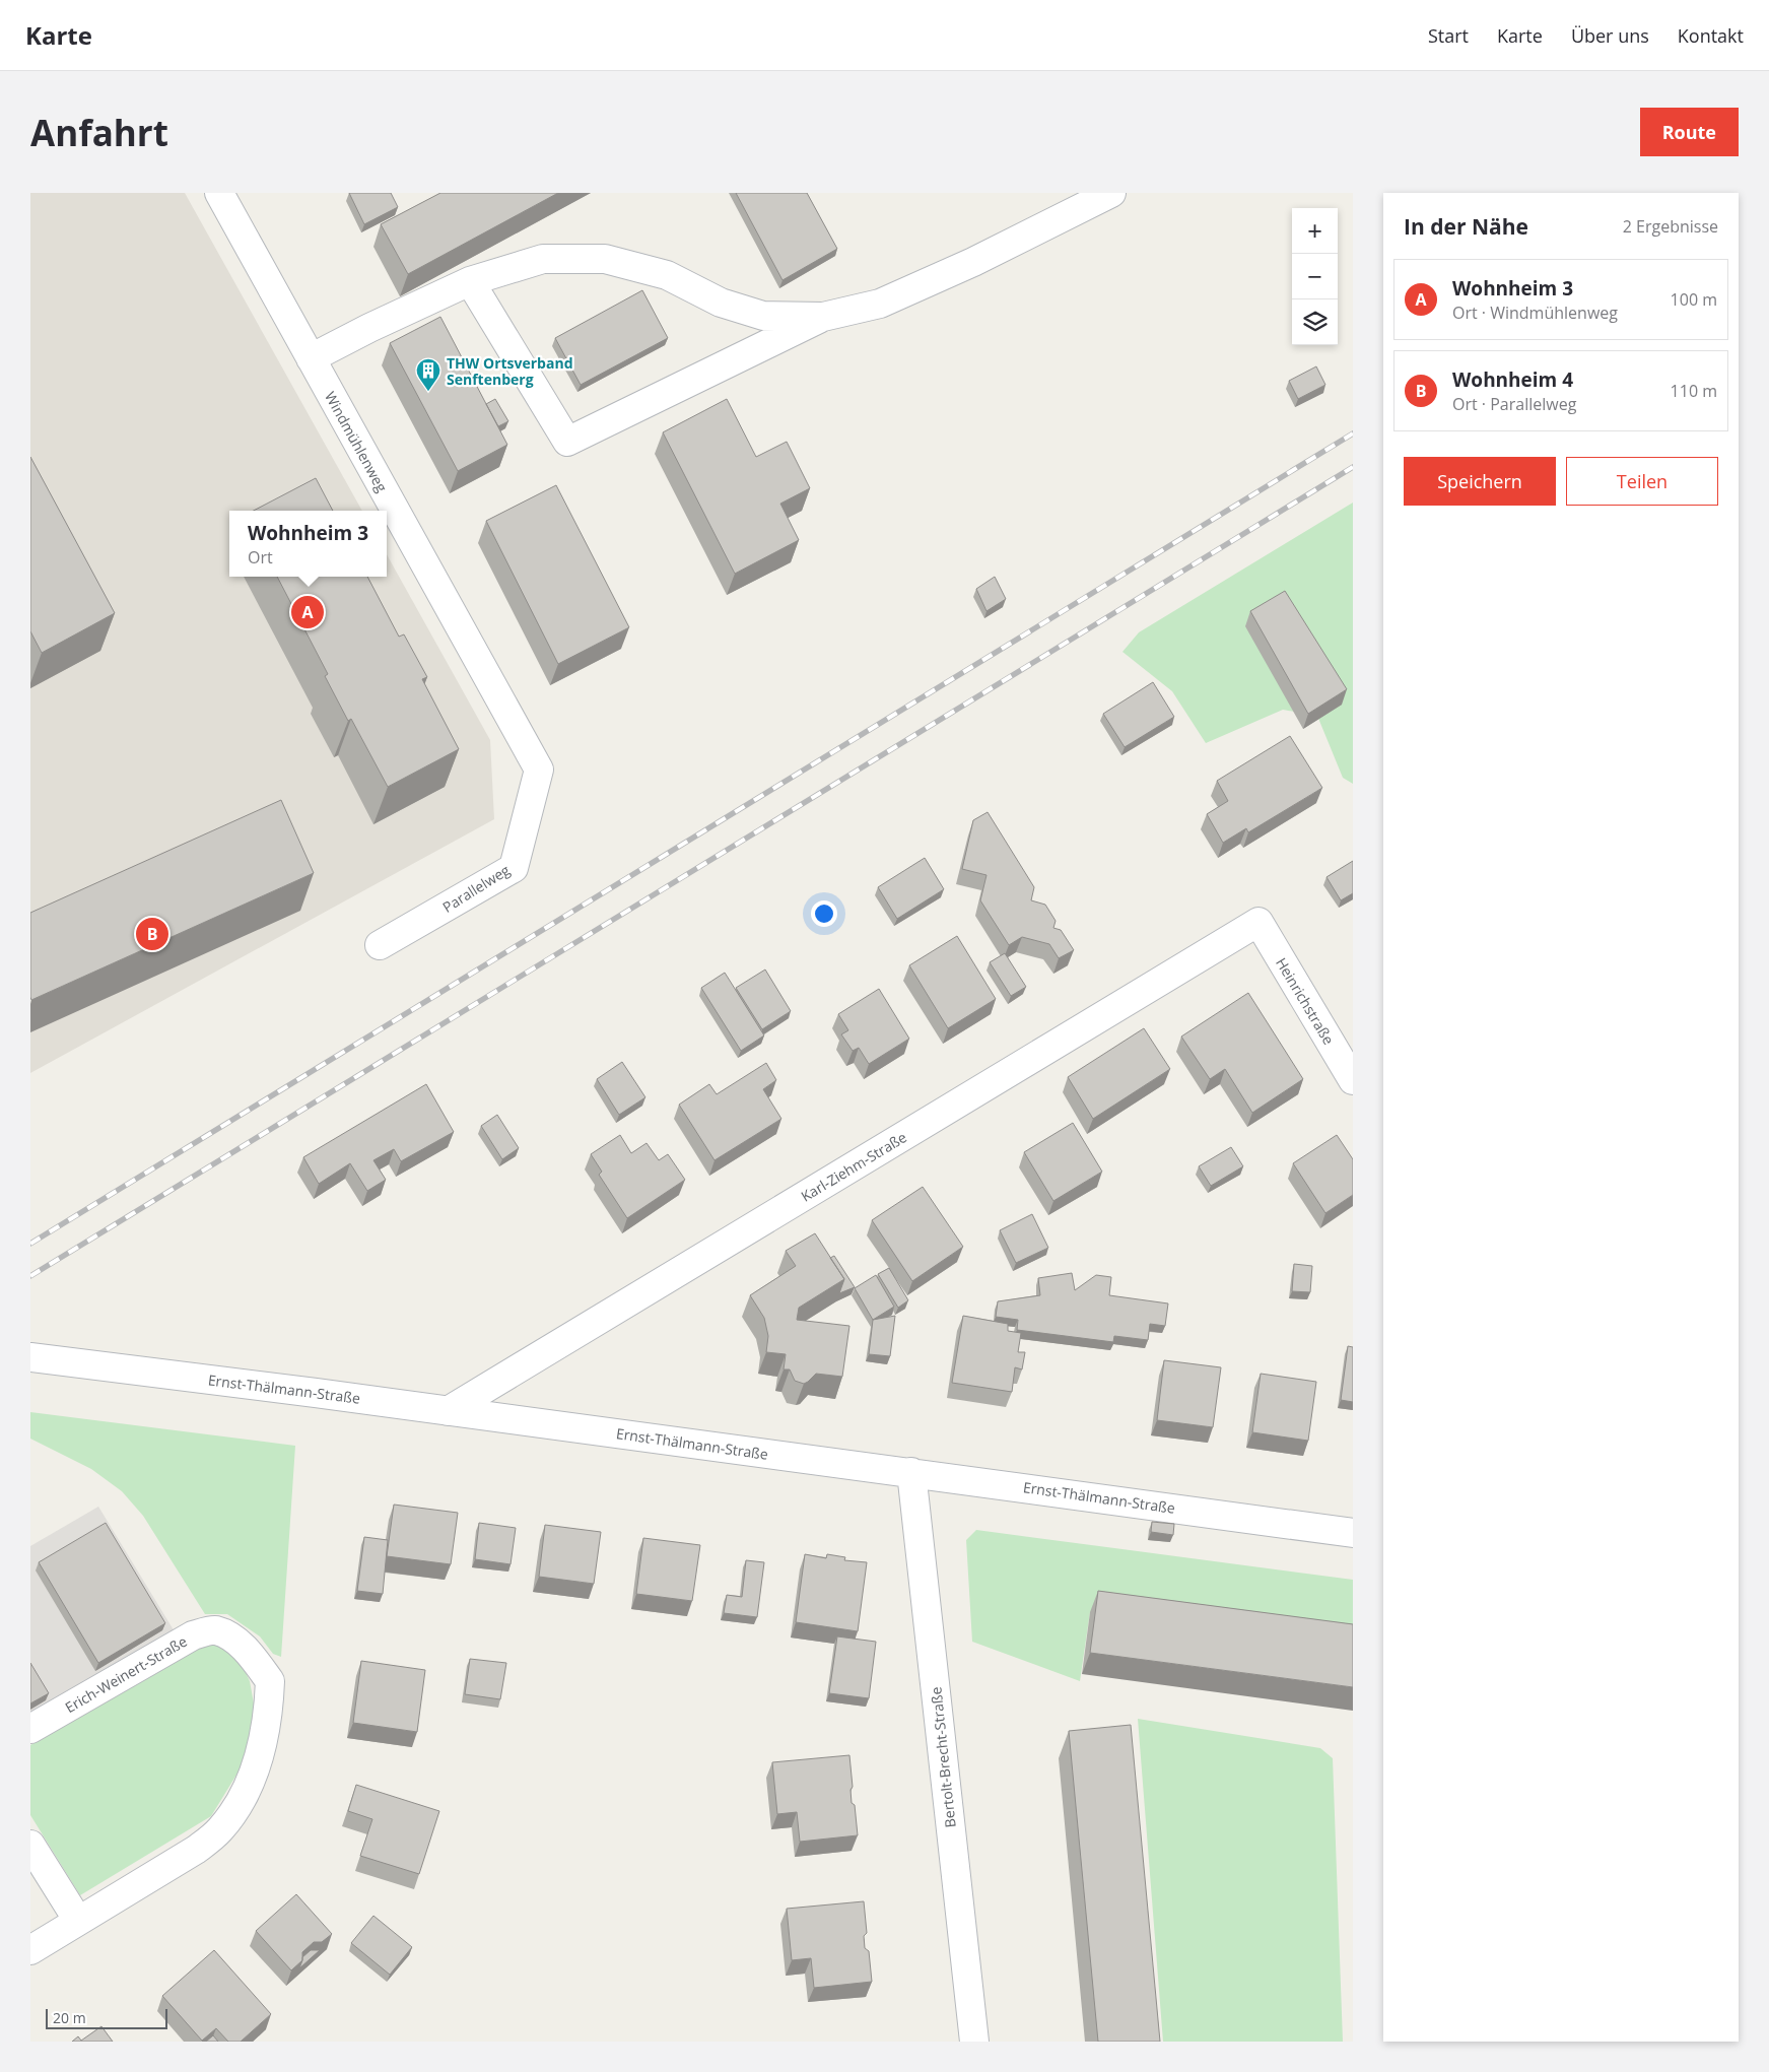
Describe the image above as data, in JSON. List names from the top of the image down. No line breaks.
{"streets":{"street":["Windmühlenweg","Parallelweg","Heinrichstraße","Karl-Ziehm-Straße","Ernst-Thälmann-Straße","Erich-Weinert-Straße","Bertolt-Brecht-Straße"]},"crossings":[["Windmühlenweg","Parallelweg"],["Heinrichstraße","Karl-Ziehm-Straße"],["Karl-Ziehm-Straße","Ernst-Thälmann-Straße"],["Ernst-Thälmann-Straße","Bertolt-Brecht-Straße"]],"places":{"building":["THW Ortsverband Senftenberg"]},"scale_bar":"20 m","page":{"header":"Karte","nav":["Start","Karte","Über uns","Kontakt"],"buttons":["Route",["Speichern","Teilen"]],"title":"Anfahrt","heading":["In der Nähe","2 Ergebnisse"],"map_buttons":["+","−"],"list":[{"mark":"A","name":"Wohnheim 3","note":"Ort · Windmühlenweg","value":"100 m"},{"mark":"B","name":"Wohnheim 4","note":"Ort · Parallelweg","value":"110 m"}],"popup":["Wohnheim 3","Ort"],"pins":["A","B"],"scale":"20 m"}}
